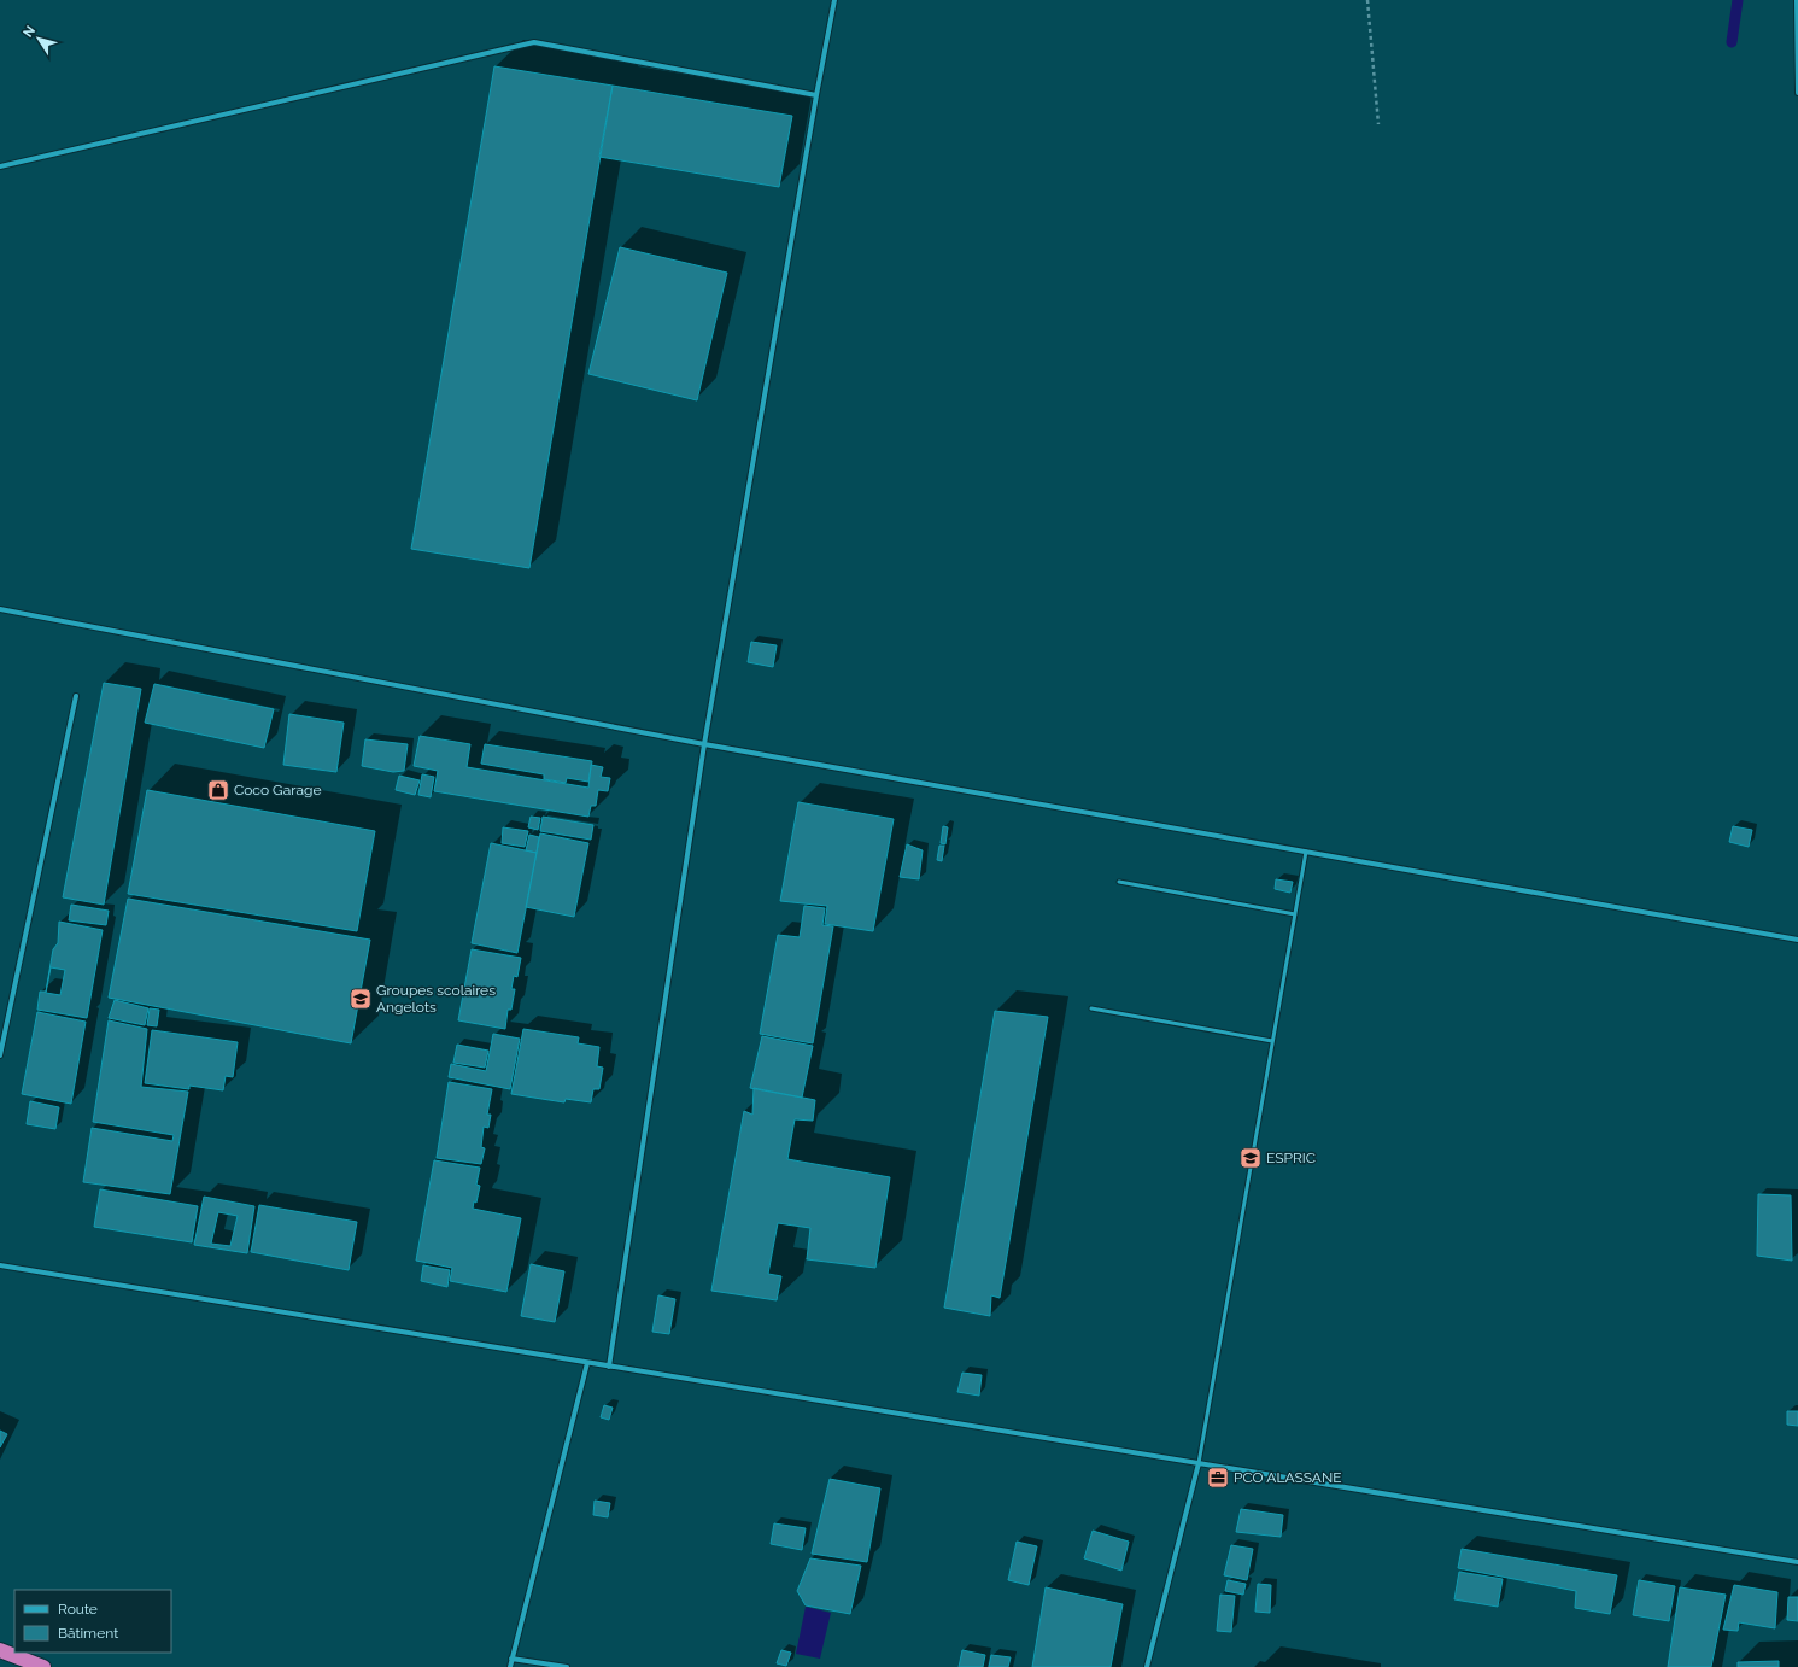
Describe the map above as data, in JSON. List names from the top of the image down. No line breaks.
{"places":{"shop":["Coco Garage"],"school or university":["Groupes scolaires Angelots","ESPRIC"],"office":["PCO ALASSANE"]},"legend":["Route","Bâtiment"],"north":"top left"}
